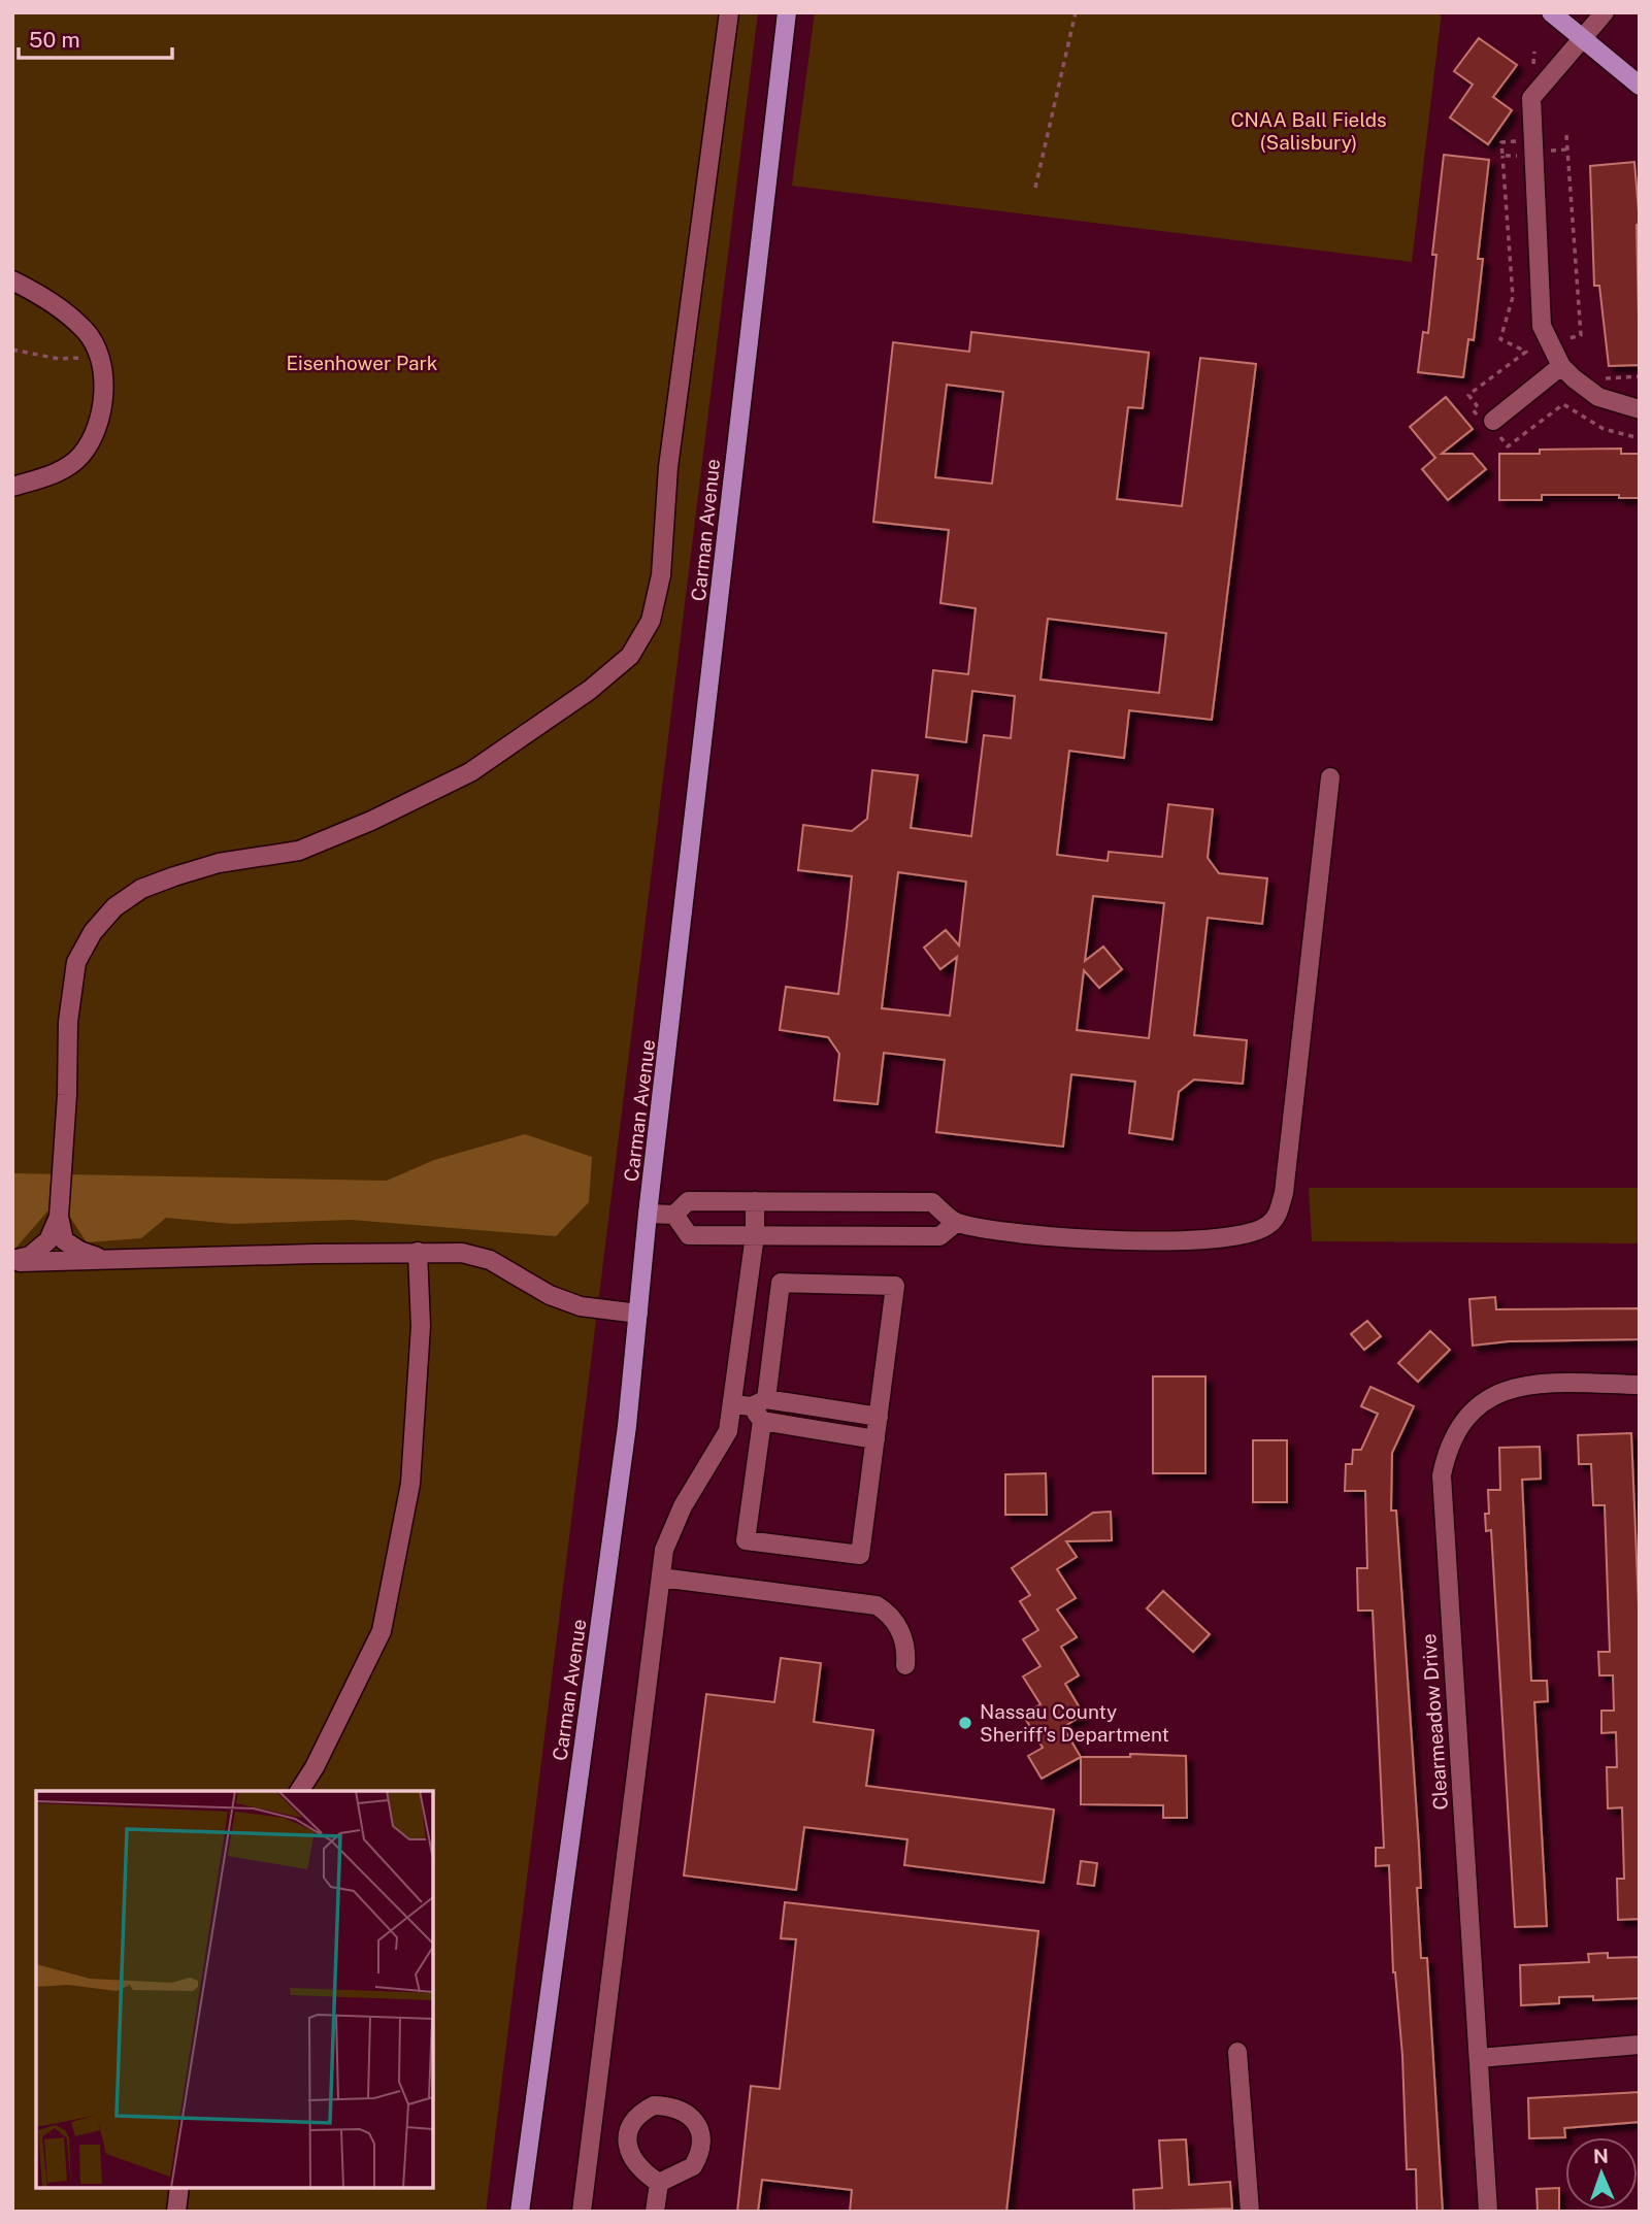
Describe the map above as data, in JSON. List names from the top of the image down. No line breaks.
{"streets":{"main road":["Carman Avenue"],"street":["Clearmeadow Drive"]},"parks":["CNAA Ball Fields (Salisbury)","Eisenhower Park"],"places":["Nassau County Sheriff's Department"],"scale_bar":"50 m","north":"top"}
